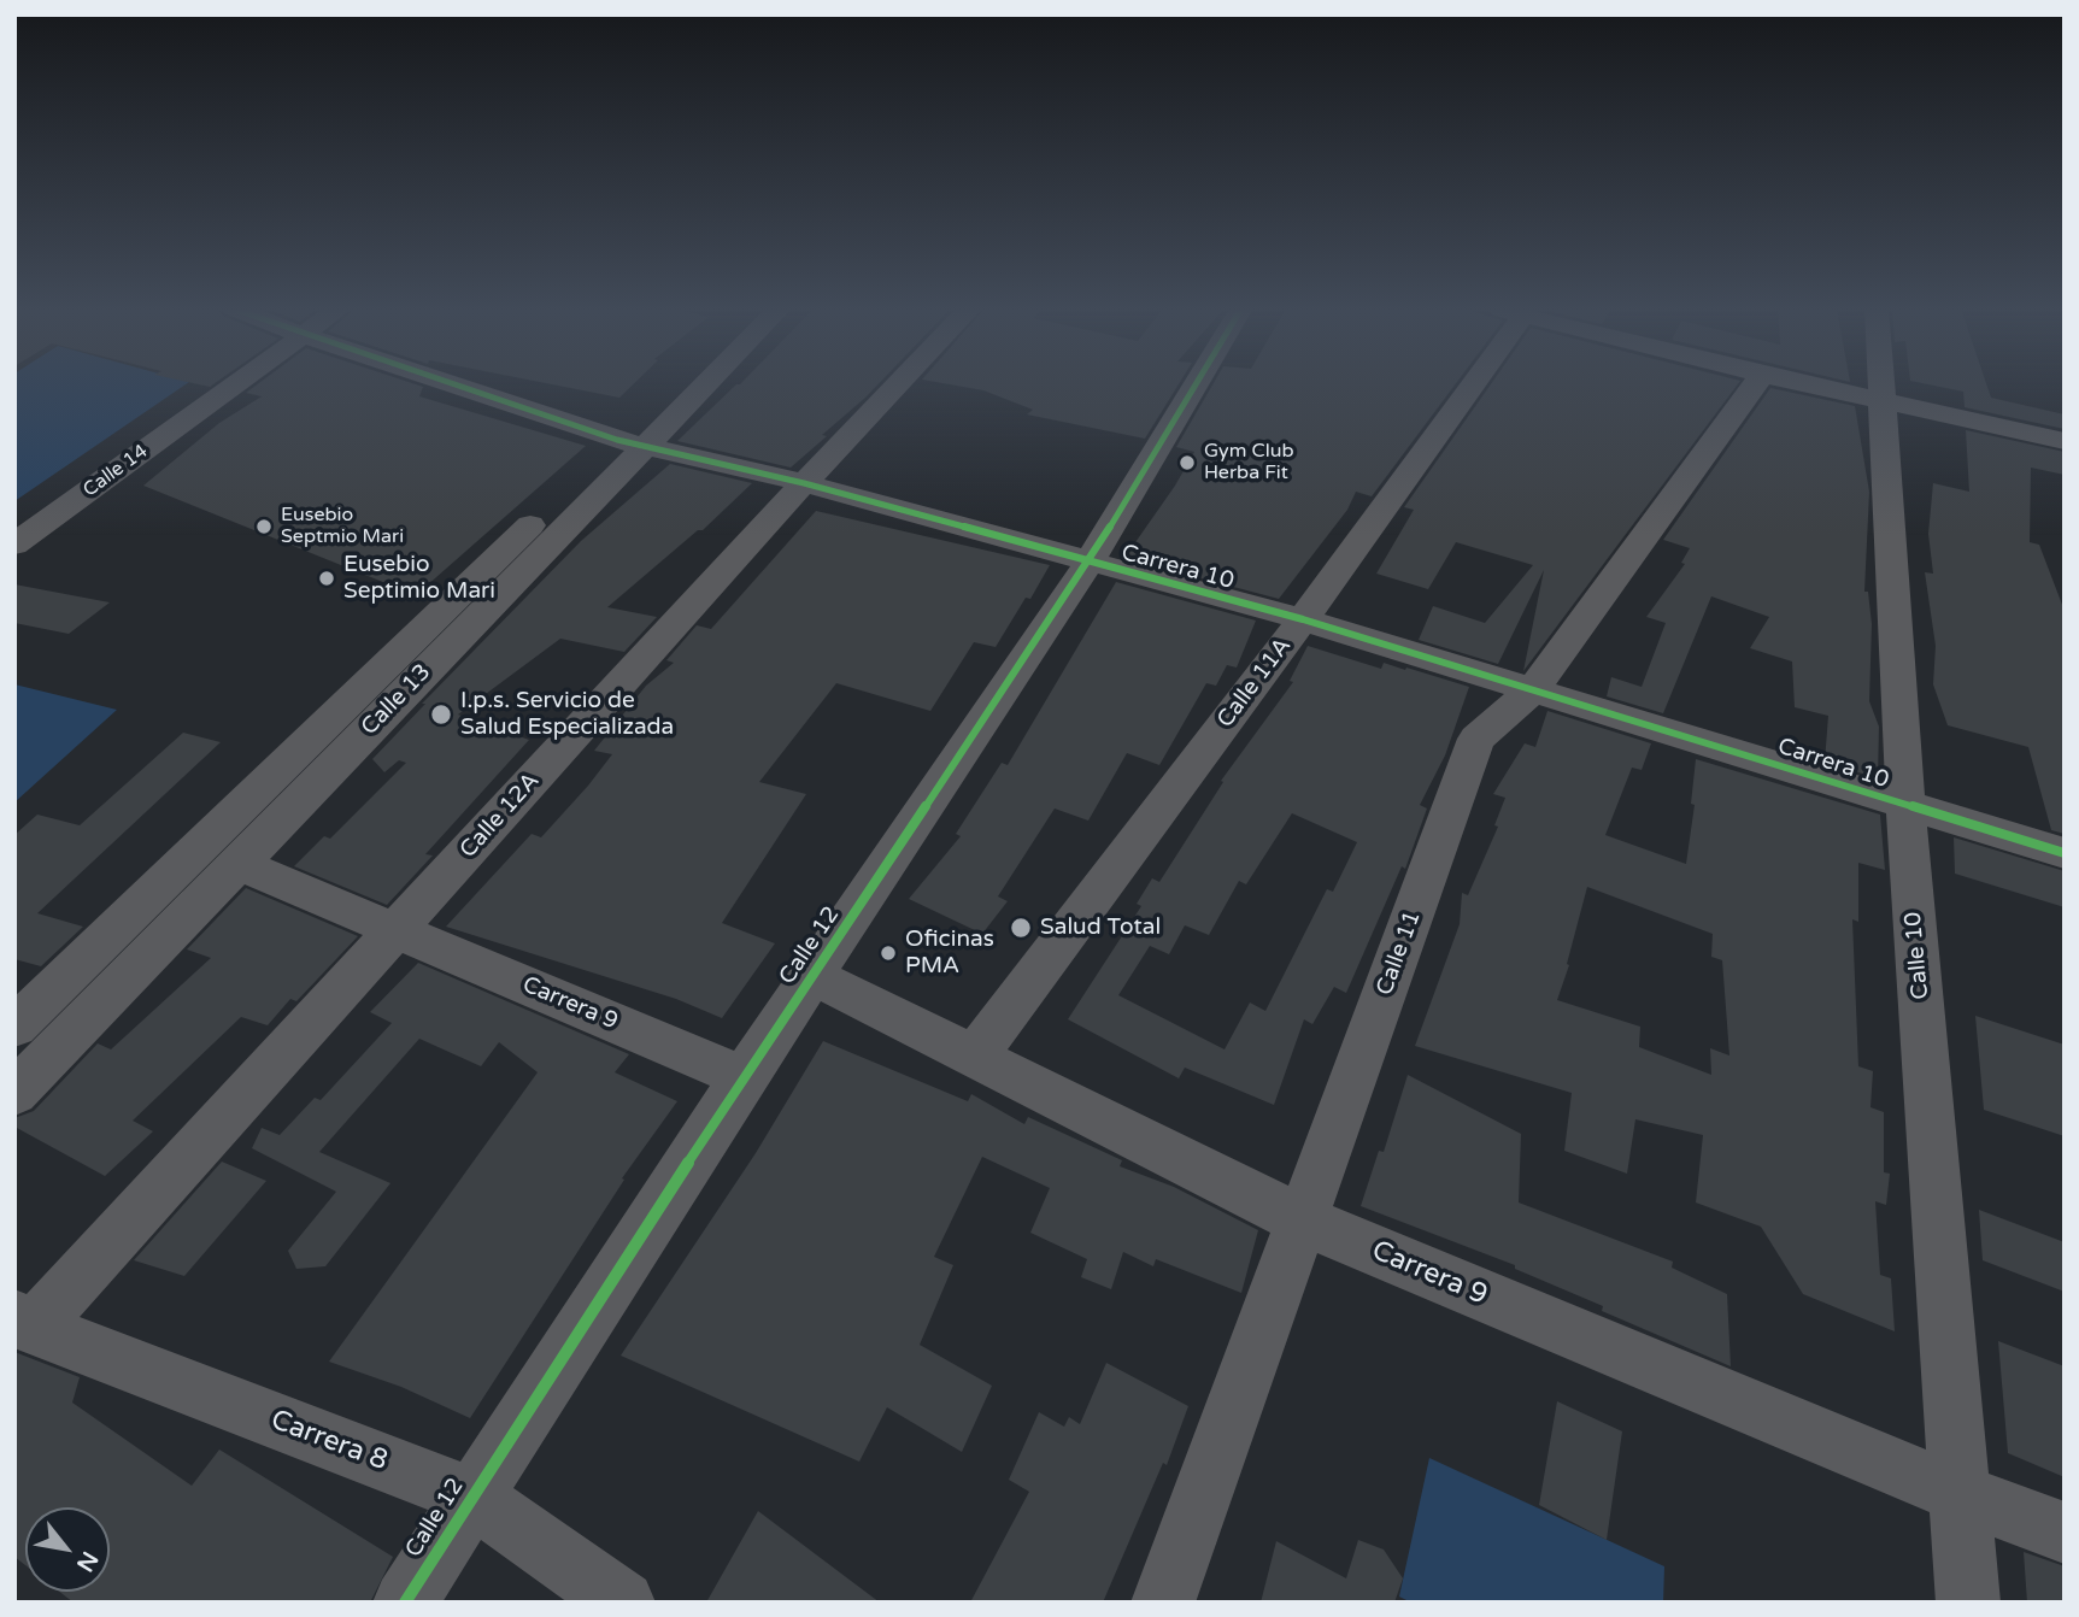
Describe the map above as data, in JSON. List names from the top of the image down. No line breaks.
{"streets":{"street":["Calle 14","Carrera 10","Calle 11A","Calle 13","Calle 12A","Calle 12","Calle 11","Calle 10","Carrera 9","Carrera 8"]},"crossings":[["Carrera 10","Calle 11A"],["Carrera 10","Calle 13"],["Carrera 10","Calle 12A"],["Carrera 10","Calle 12"],["Carrera 10","Calle 11"],["Carrera 10","Calle 10"],["Calle 11A","Carrera 9"],["Calle 13","Carrera 9"],["Calle 12A","Carrera 9"],["Calle 12A","Carrera 8"],["Calle 12","Carrera 9"],["Calle 12","Carrera 8"],["Calle 11","Carrera 9"],["Calle 10","Carrera 9"]],"places":["Gym Club Herba Fit","Eusebio Septmio Mari","Eusebio Septimio Mari","I.p.s. Servicio de Salud Especializada","Salud Total","Oficinas PMA"],"north":"bottom right"}
